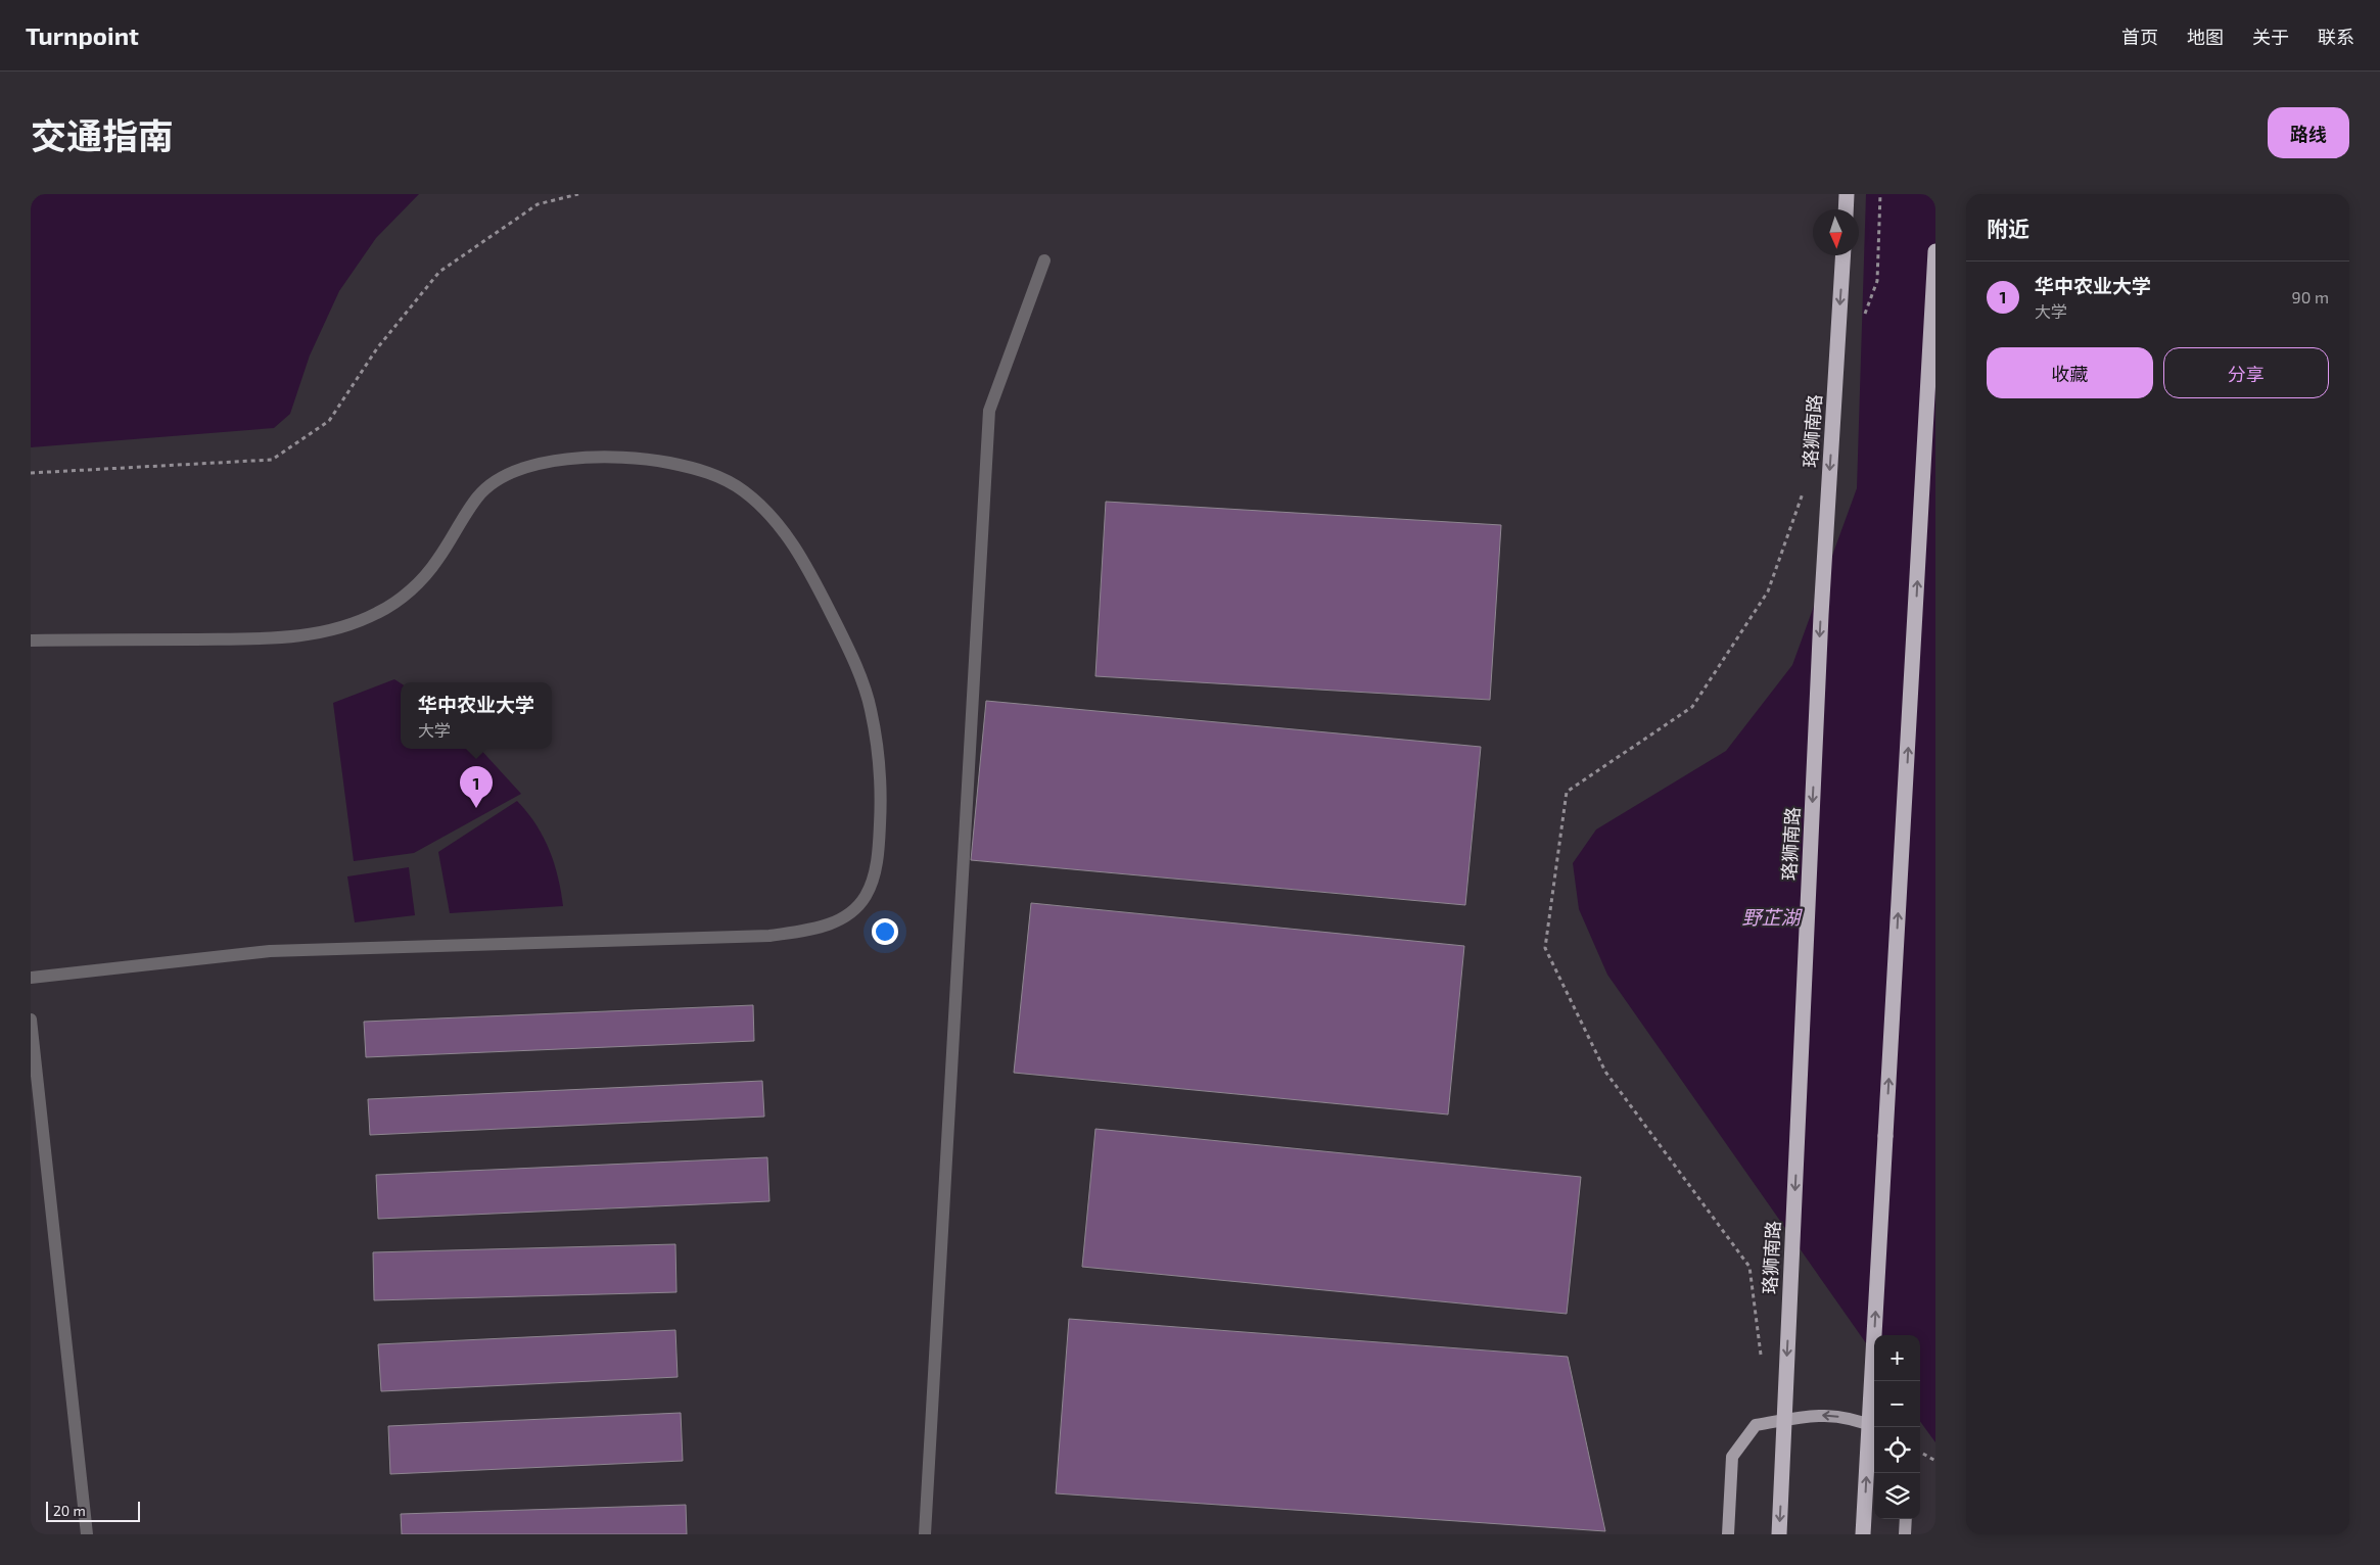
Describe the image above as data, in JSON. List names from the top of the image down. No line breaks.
{"streets":{"highway":["珞狮南路"]},"water":["野芷湖"],"scale_bar":"20 m","north":"bottom","page":{"header":"Turnpoint","nav":["首页","地图","关于","联系"],"title":"交通指南","buttons":["路线",["收藏","分享"]],"heading":"附近","list":[{"mark":"1","name":"华中农业大学","note":"大学","value":"90 m"}],"popup":["华中农业大学","大学"],"pins":"1","map_buttons":["+","−"],"scale":"20 m"}}
